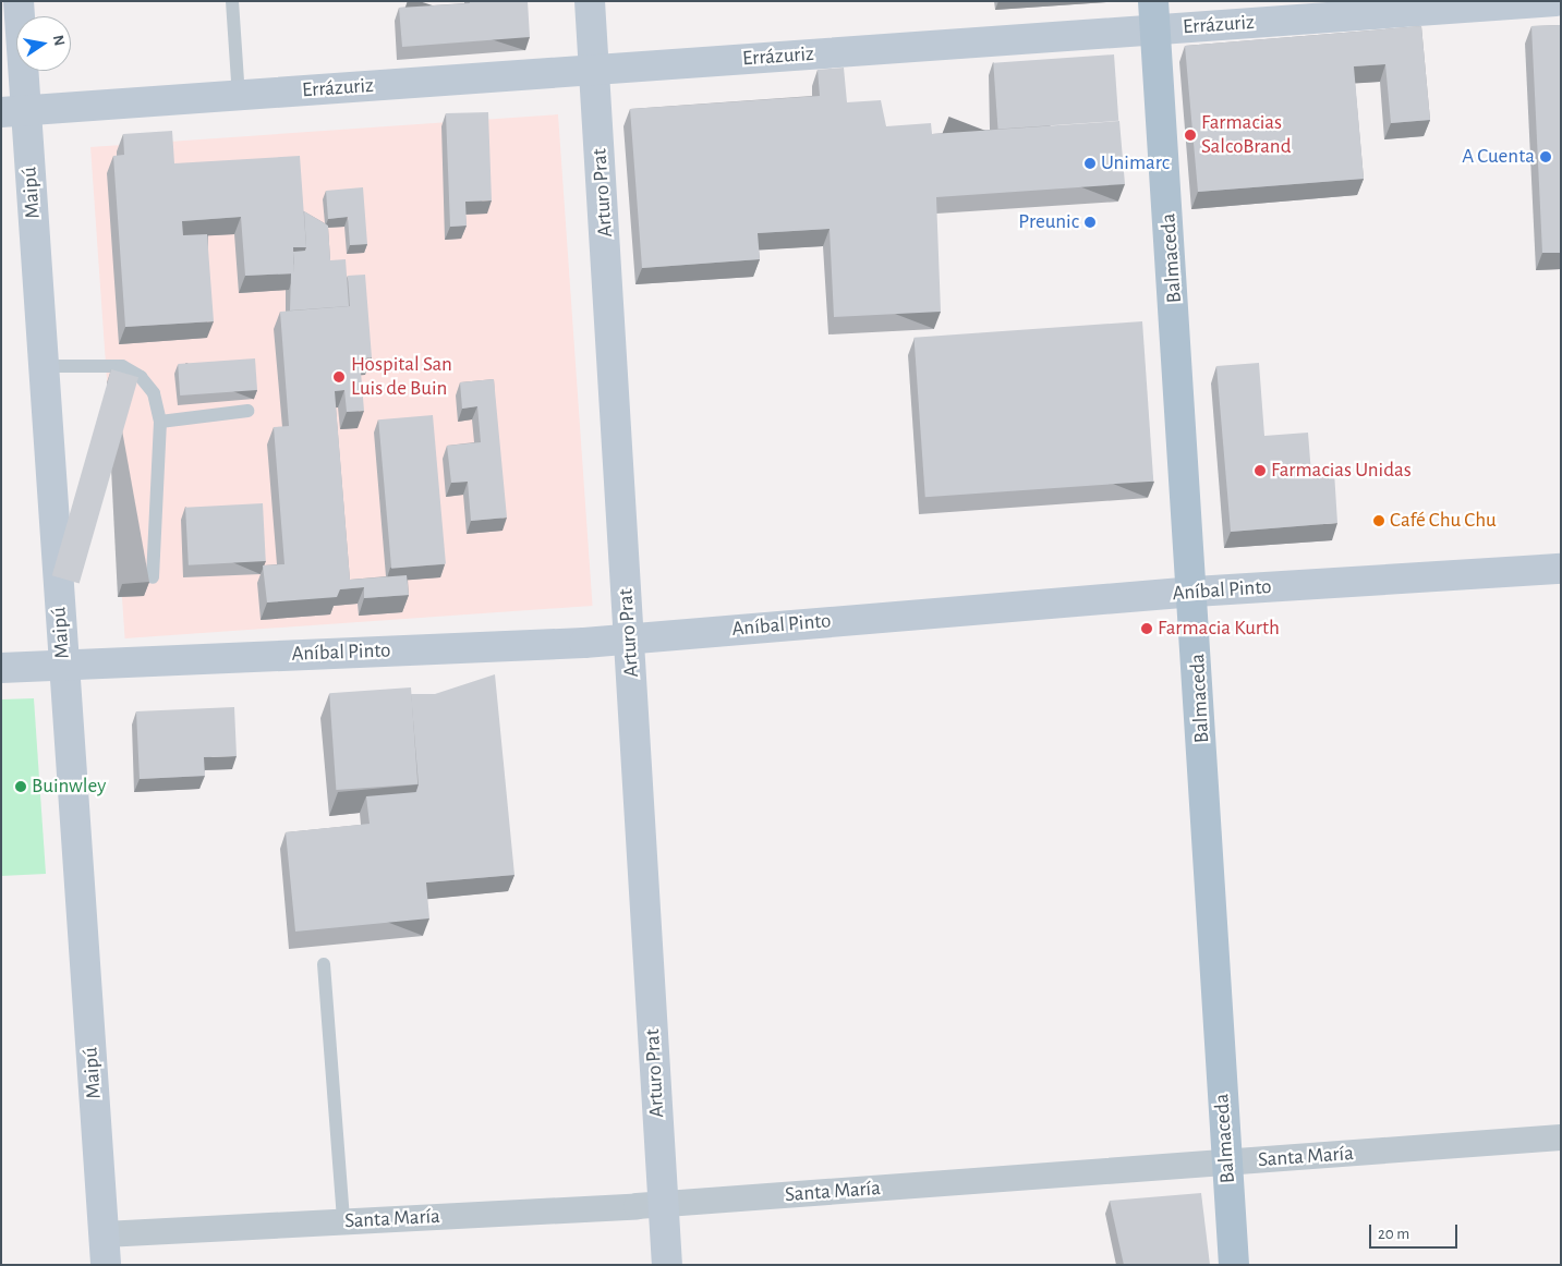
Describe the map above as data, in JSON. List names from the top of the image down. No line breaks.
{"streets":{"main road":["Balmaceda"],"street":["Errázuriz","Maipú","Arturo Prat","Aníbal Pinto","Santa María"]},"crossings":[["Errázuriz","Maipú"],["Errázuriz","Arturo Prat"],["Errázuriz","Balmaceda"],["Maipú","Aníbal Pinto"],["Maipú","Santa María"],["Arturo Prat","Aníbal Pinto"],["Arturo Prat","Santa María"],["Balmaceda","Aníbal Pinto"],["Balmaceda","Santa María"]],"places":["Farmacias SalcoBrand","A Cuenta","Unimarc","Preunic","Hospital San Luis de Buin","Farmacias Unidas","Café Chu Chu","Farmacia Kurth","Buinwley"],"scale_bar":"20 m","north":"right"}
